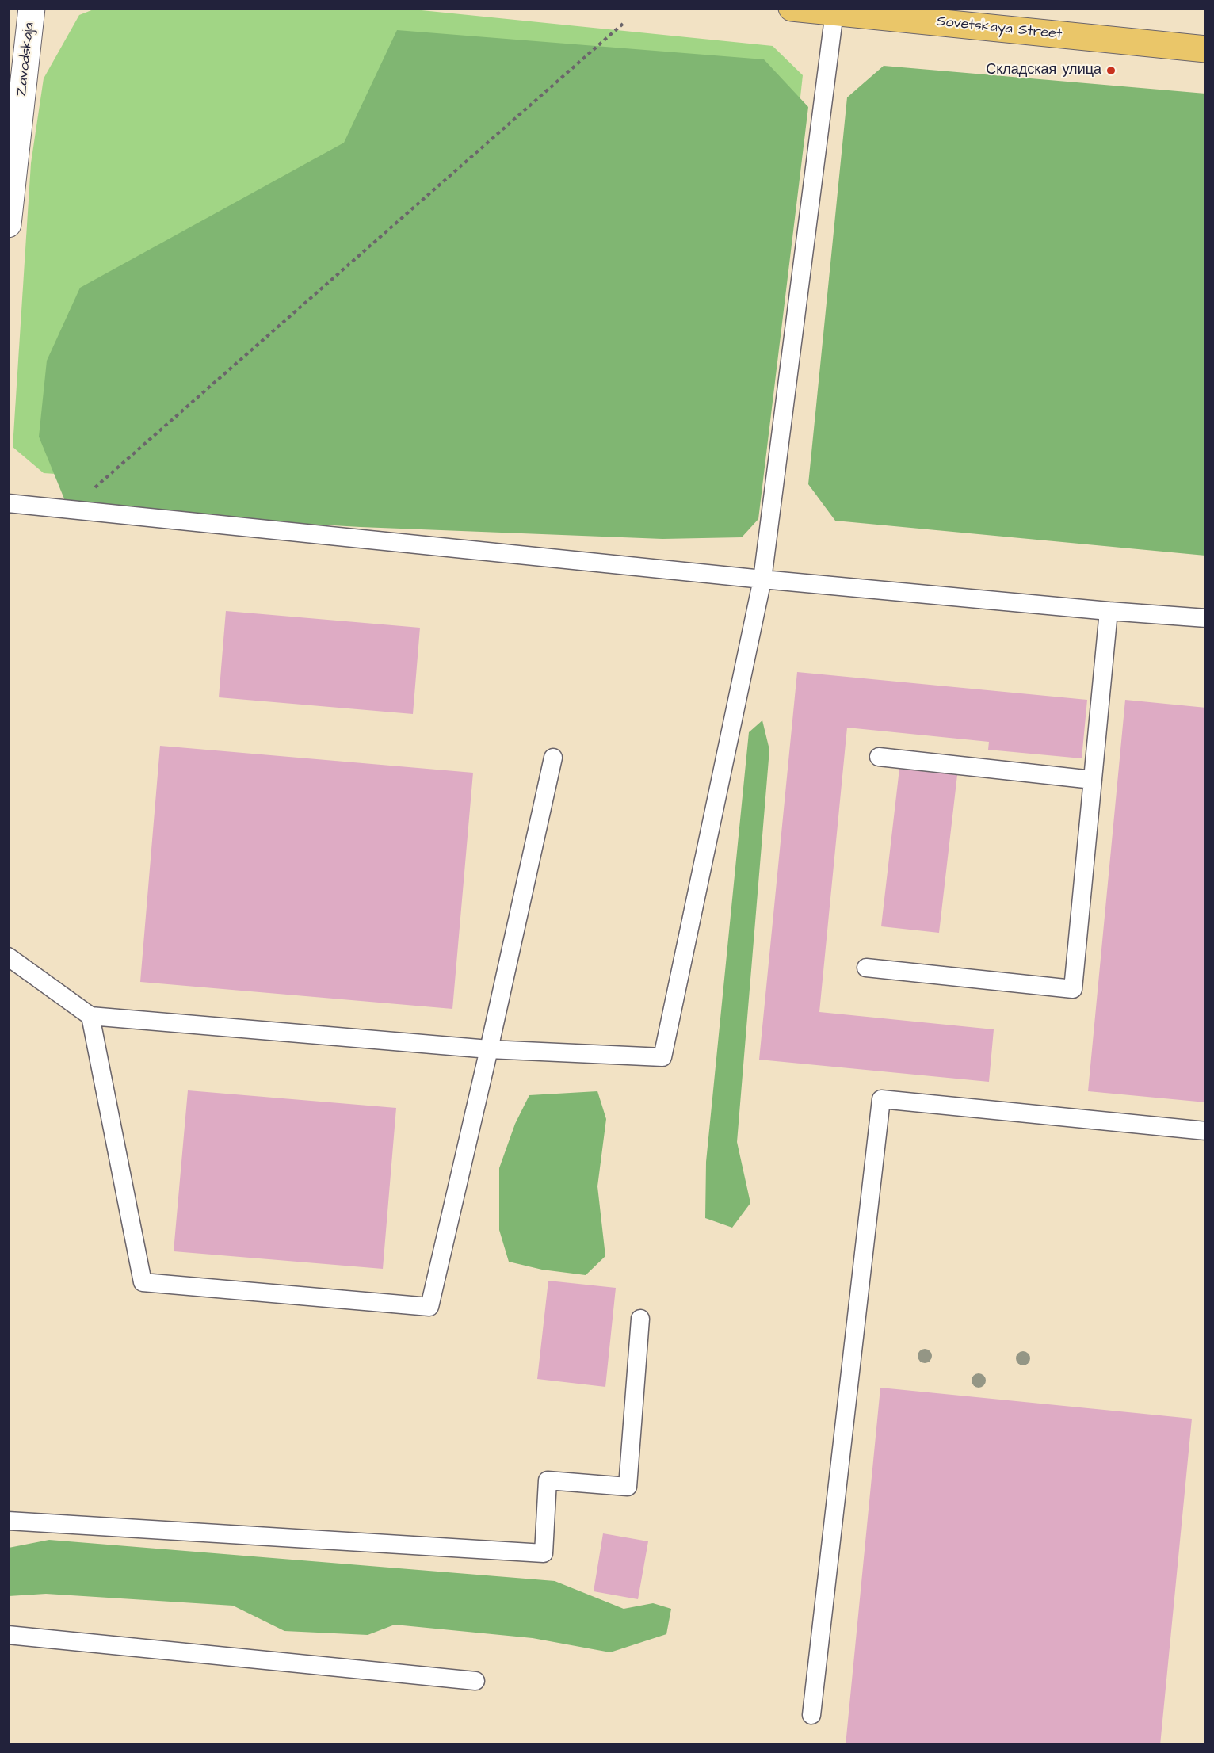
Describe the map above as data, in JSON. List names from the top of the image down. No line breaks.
{"streets":{"main road":["Sovetskaya Street"],"street":["Zavodskaja"]},"places":["Складская улица"]}
